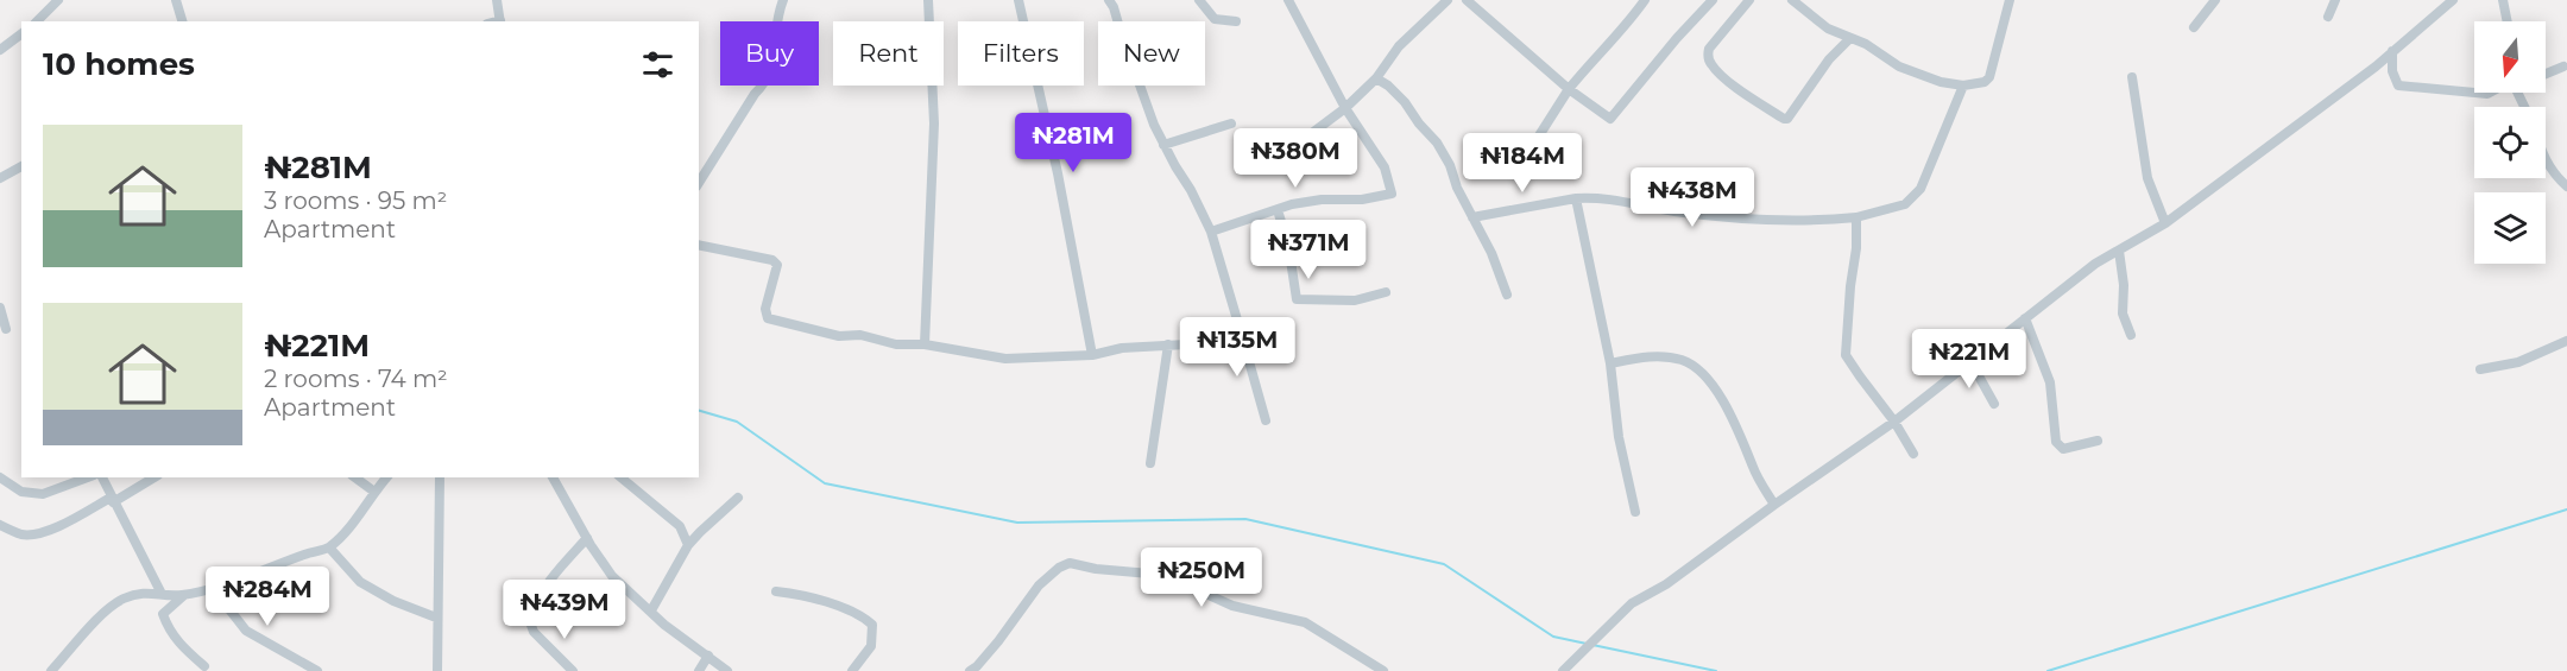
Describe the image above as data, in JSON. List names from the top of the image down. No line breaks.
{"north":"bottom","page":{"chip":["Buy","Rent","Filters","New"],"heading":"10 homes","list":[{"name":"₦281M","note":"3 rooms · 95 m² · Apartment"},{"name":"₦221M","note":"2 rooms · 74 m² · Apartment"}],"price":["₦281M","₦380M","₦184M","₦438M","₦371M","₦135M","₦221M","₦250M","₦284M","₦439M"]}}
